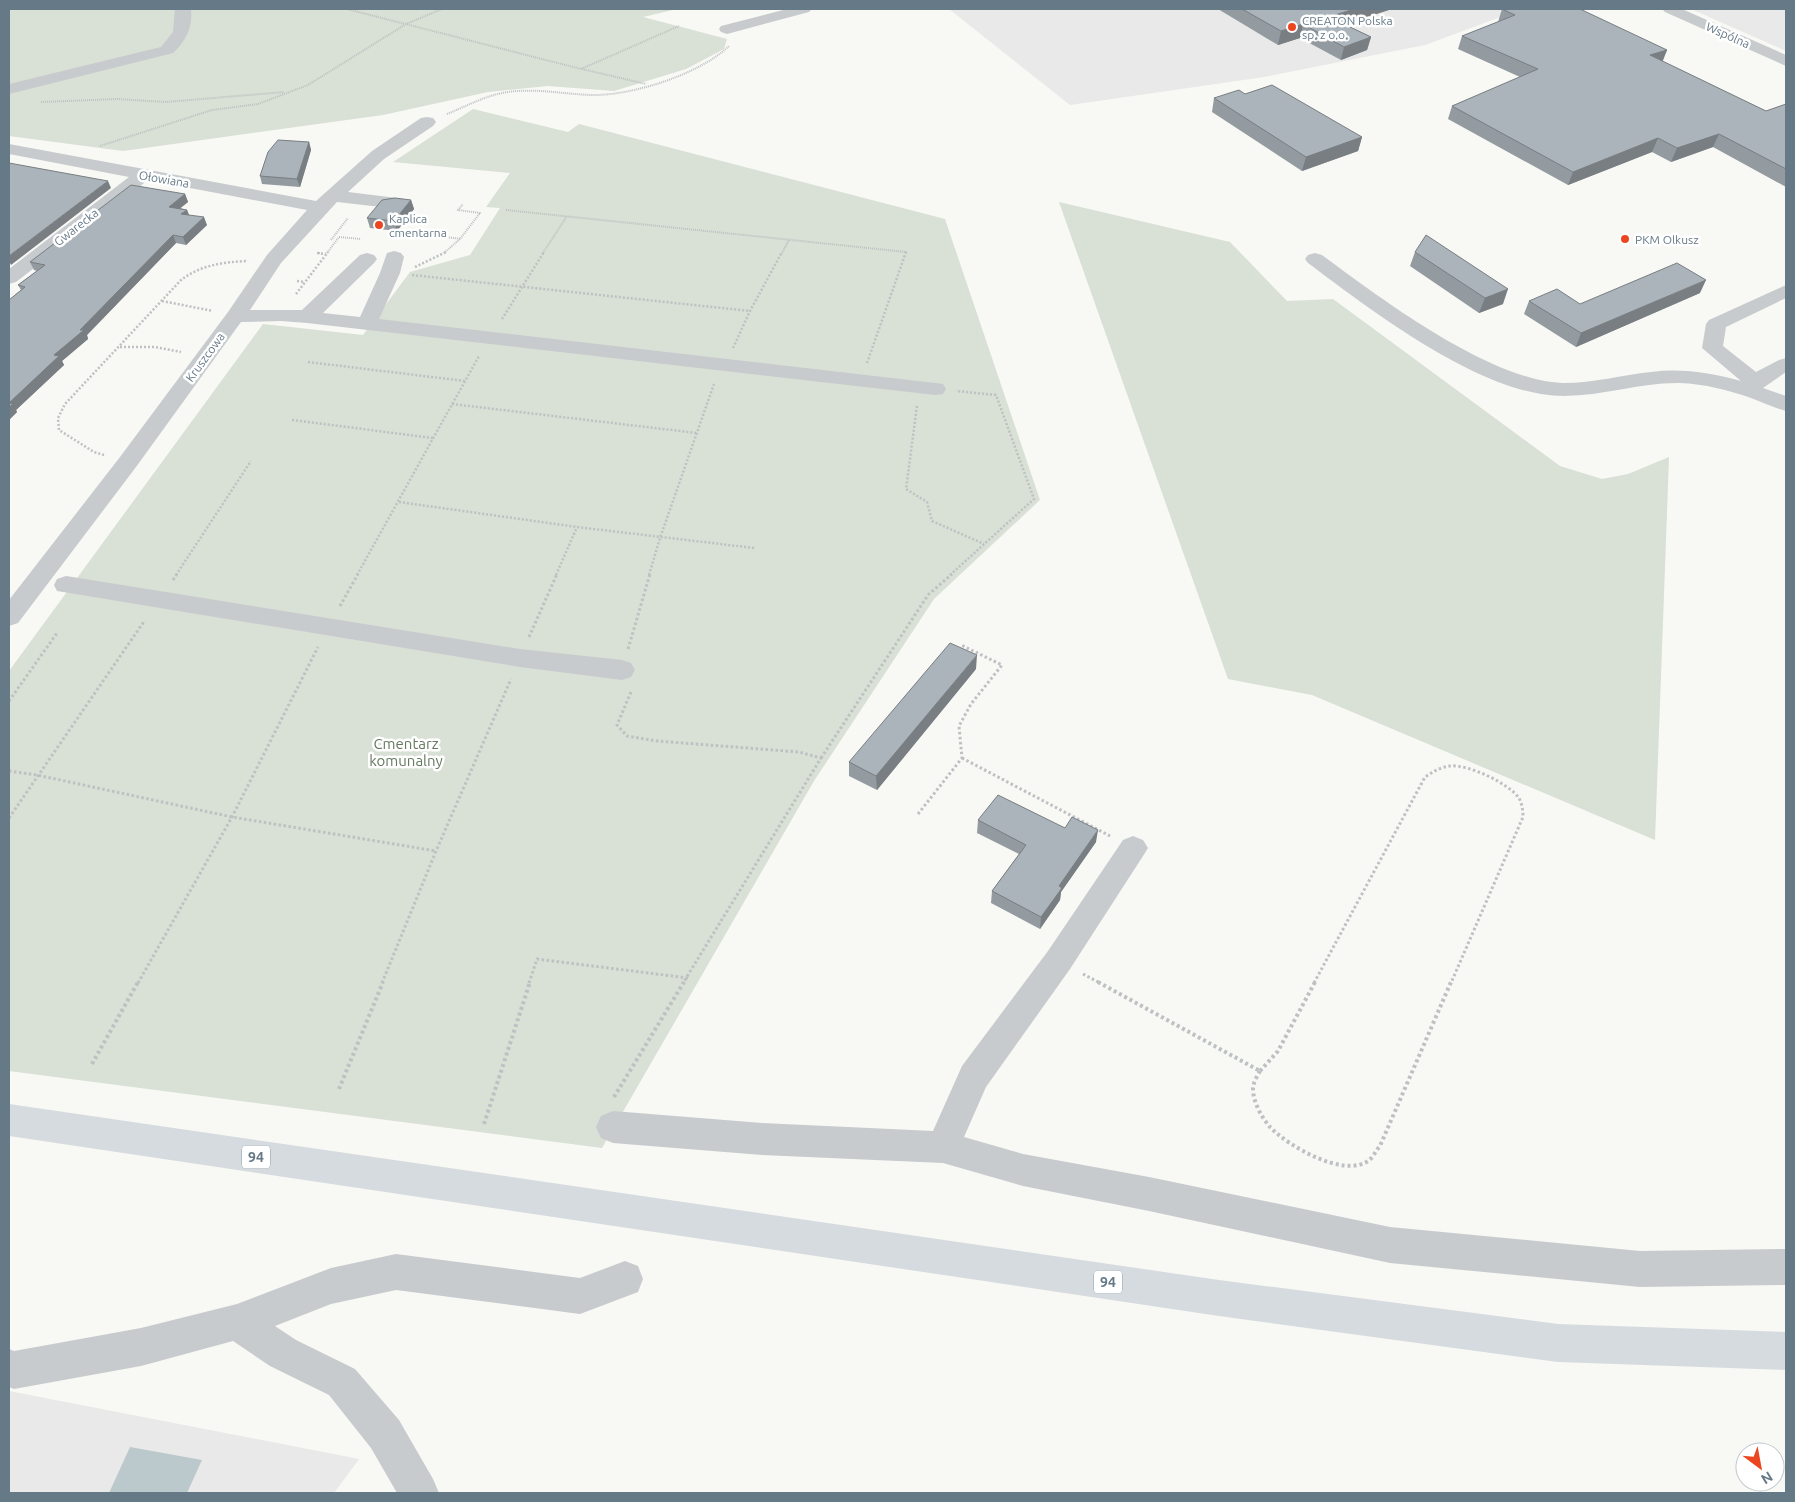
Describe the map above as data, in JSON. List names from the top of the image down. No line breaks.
{"streets":{"main road":["94"],"street":["Wspólna","Ołowiana","Gwarecka","Kruszcowa"]},"crossings":[["Ołowiana","Gwarecka"],["Ołowiana","Kruszcowa"]],"parks":["Cmentarz komunalny"],"places":["CREATON Polska sp. z o.o.","Kaplica cmentarna","PKM Olkusz"],"north":"bottom right"}
